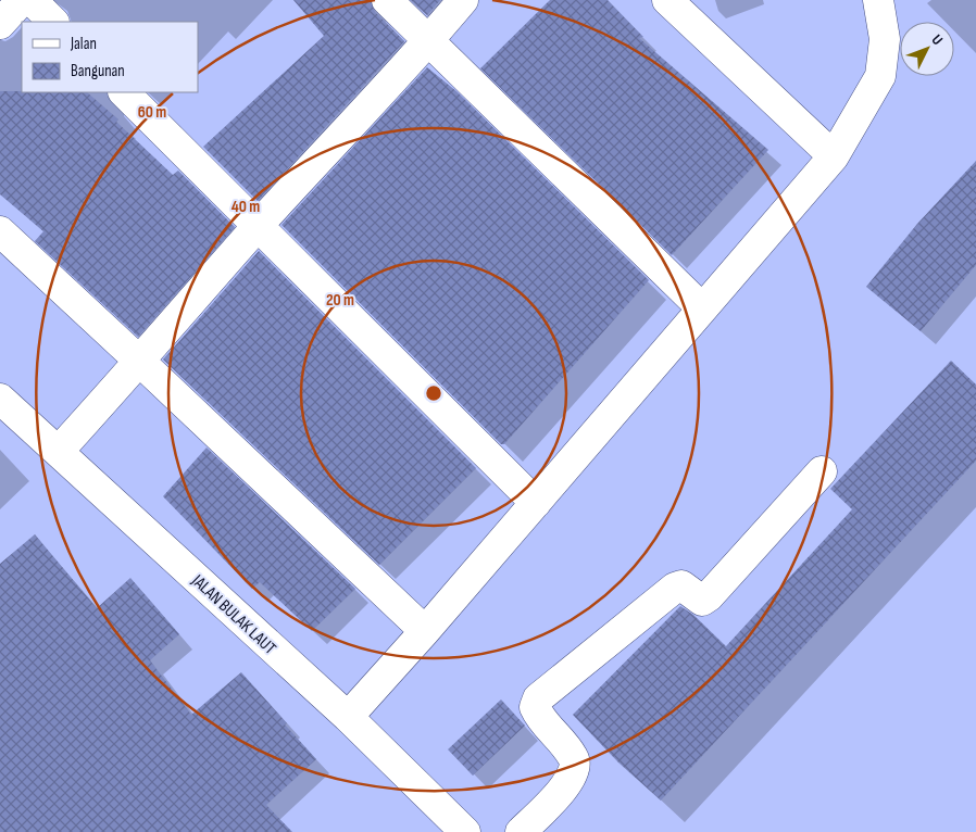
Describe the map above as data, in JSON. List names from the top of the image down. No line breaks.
{"streets":{"street":["JALAN BULAK LAUT"]},"legend":["Jalan","Bangunan"],"north":"top right","rings":["60 m","40 m","20 m"]}
